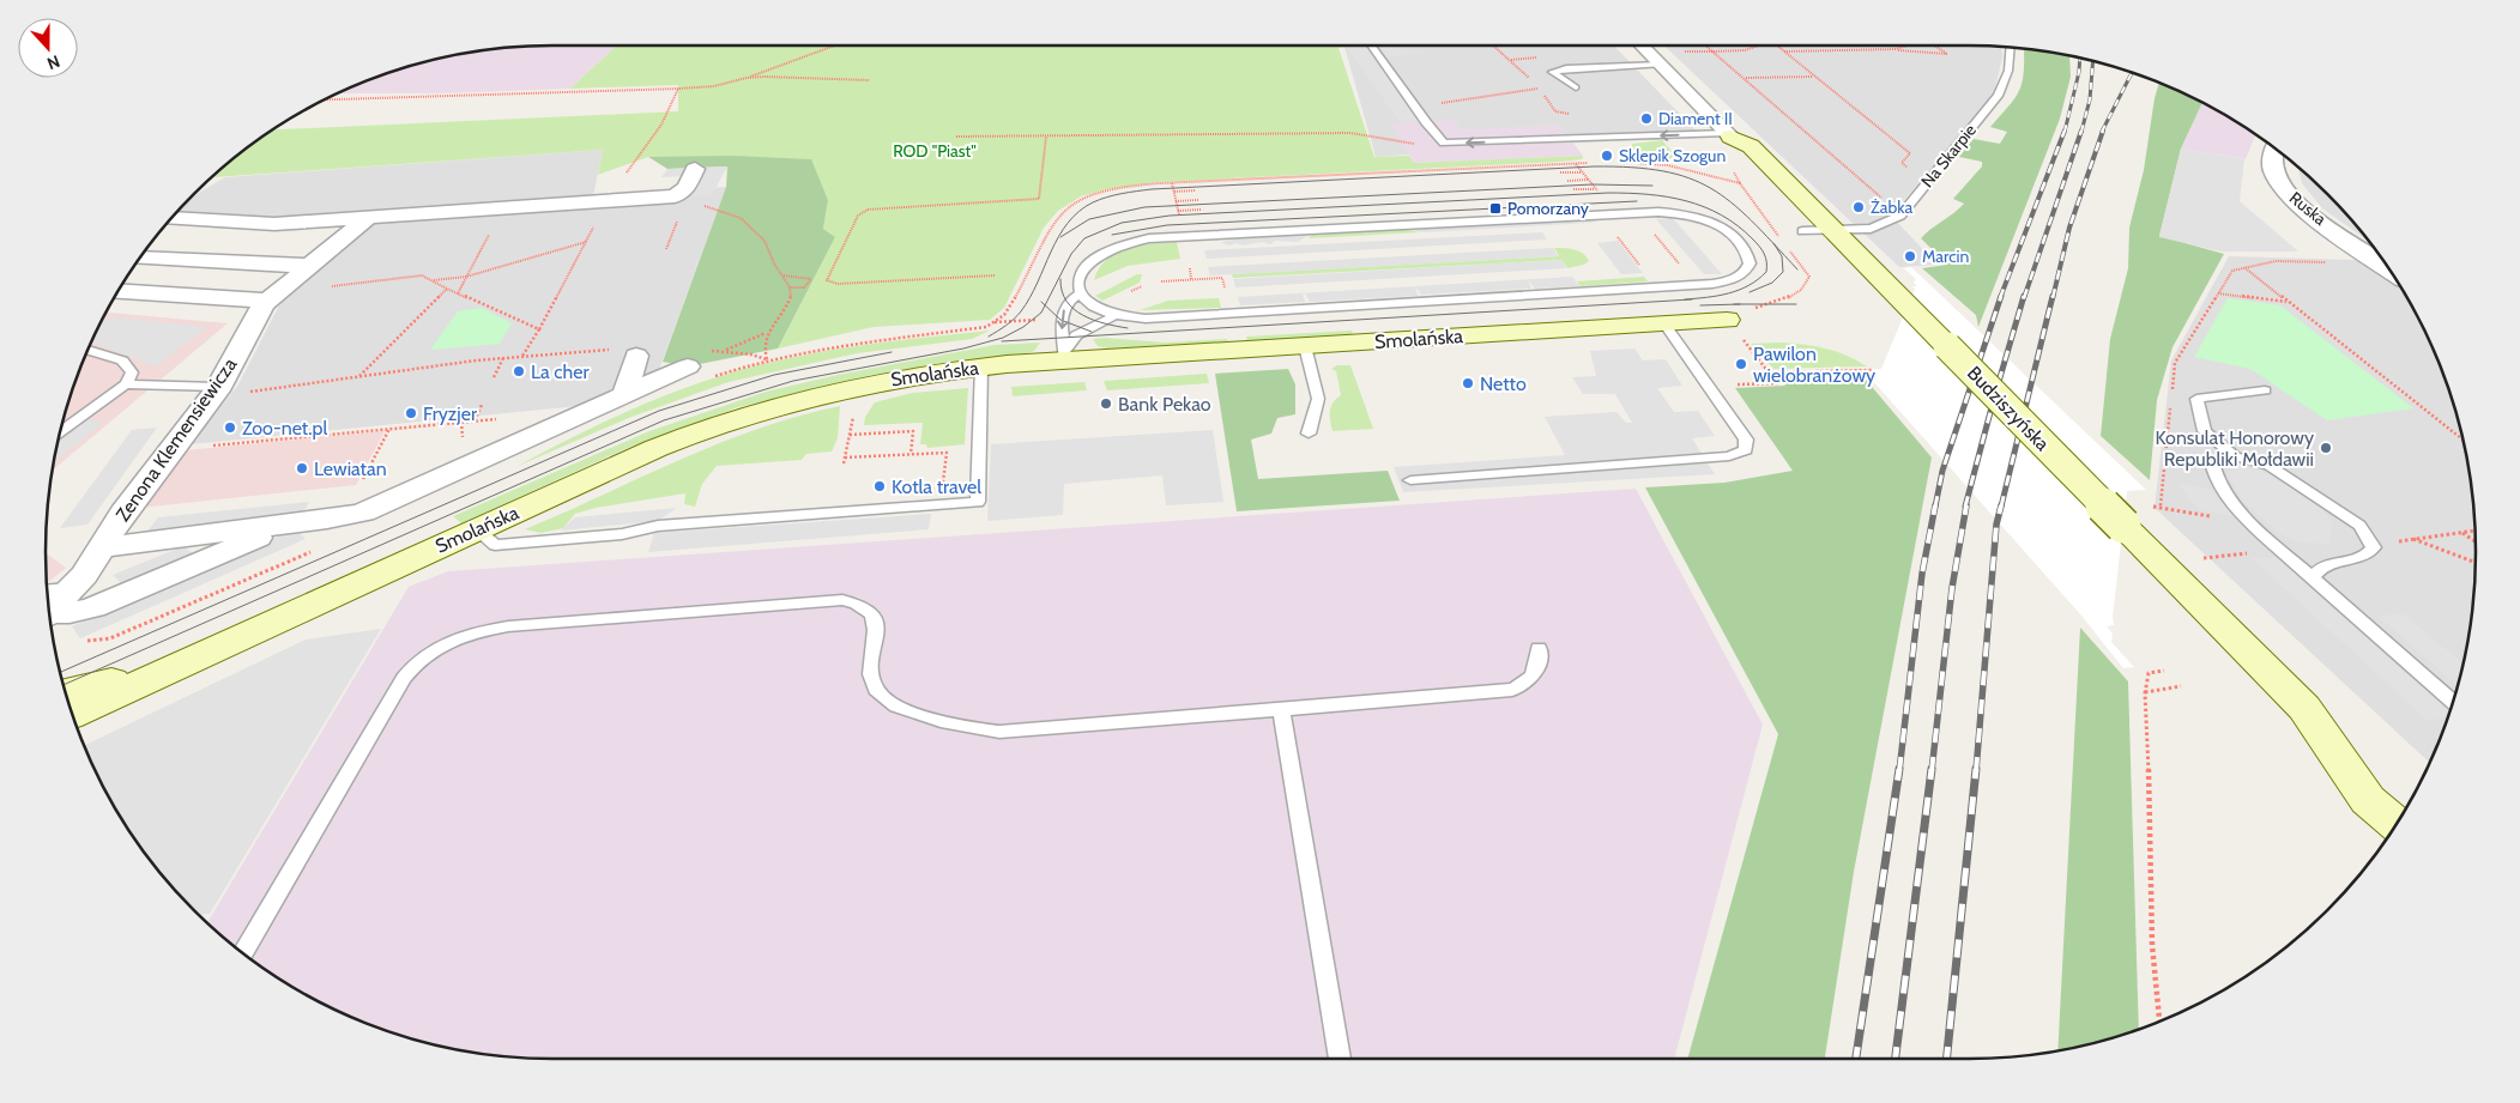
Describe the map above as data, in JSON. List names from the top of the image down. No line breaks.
{"streets":{"street":["Ruska","Smolańska","Budziszyńska","Zenona Klemensiewicza"],"lane":["Na Skarpie"]},"crossings":[["Na Skarpie","Budziszyńska"]],"parks":["ROD \"Piast\""],"places":{"other":["Diament II","Sklepik Szogun","Żabka","Marcin","Pawilon wielobranżowy","La cher","Netto","Bank Pekao","Fryzjer","Zoo-net.pl","Konsulat Honorowy Republiki Mołdawii","Lewiatan","Kotla travel"],"transit":["Pomorzany"]},"north":"bottom"}
